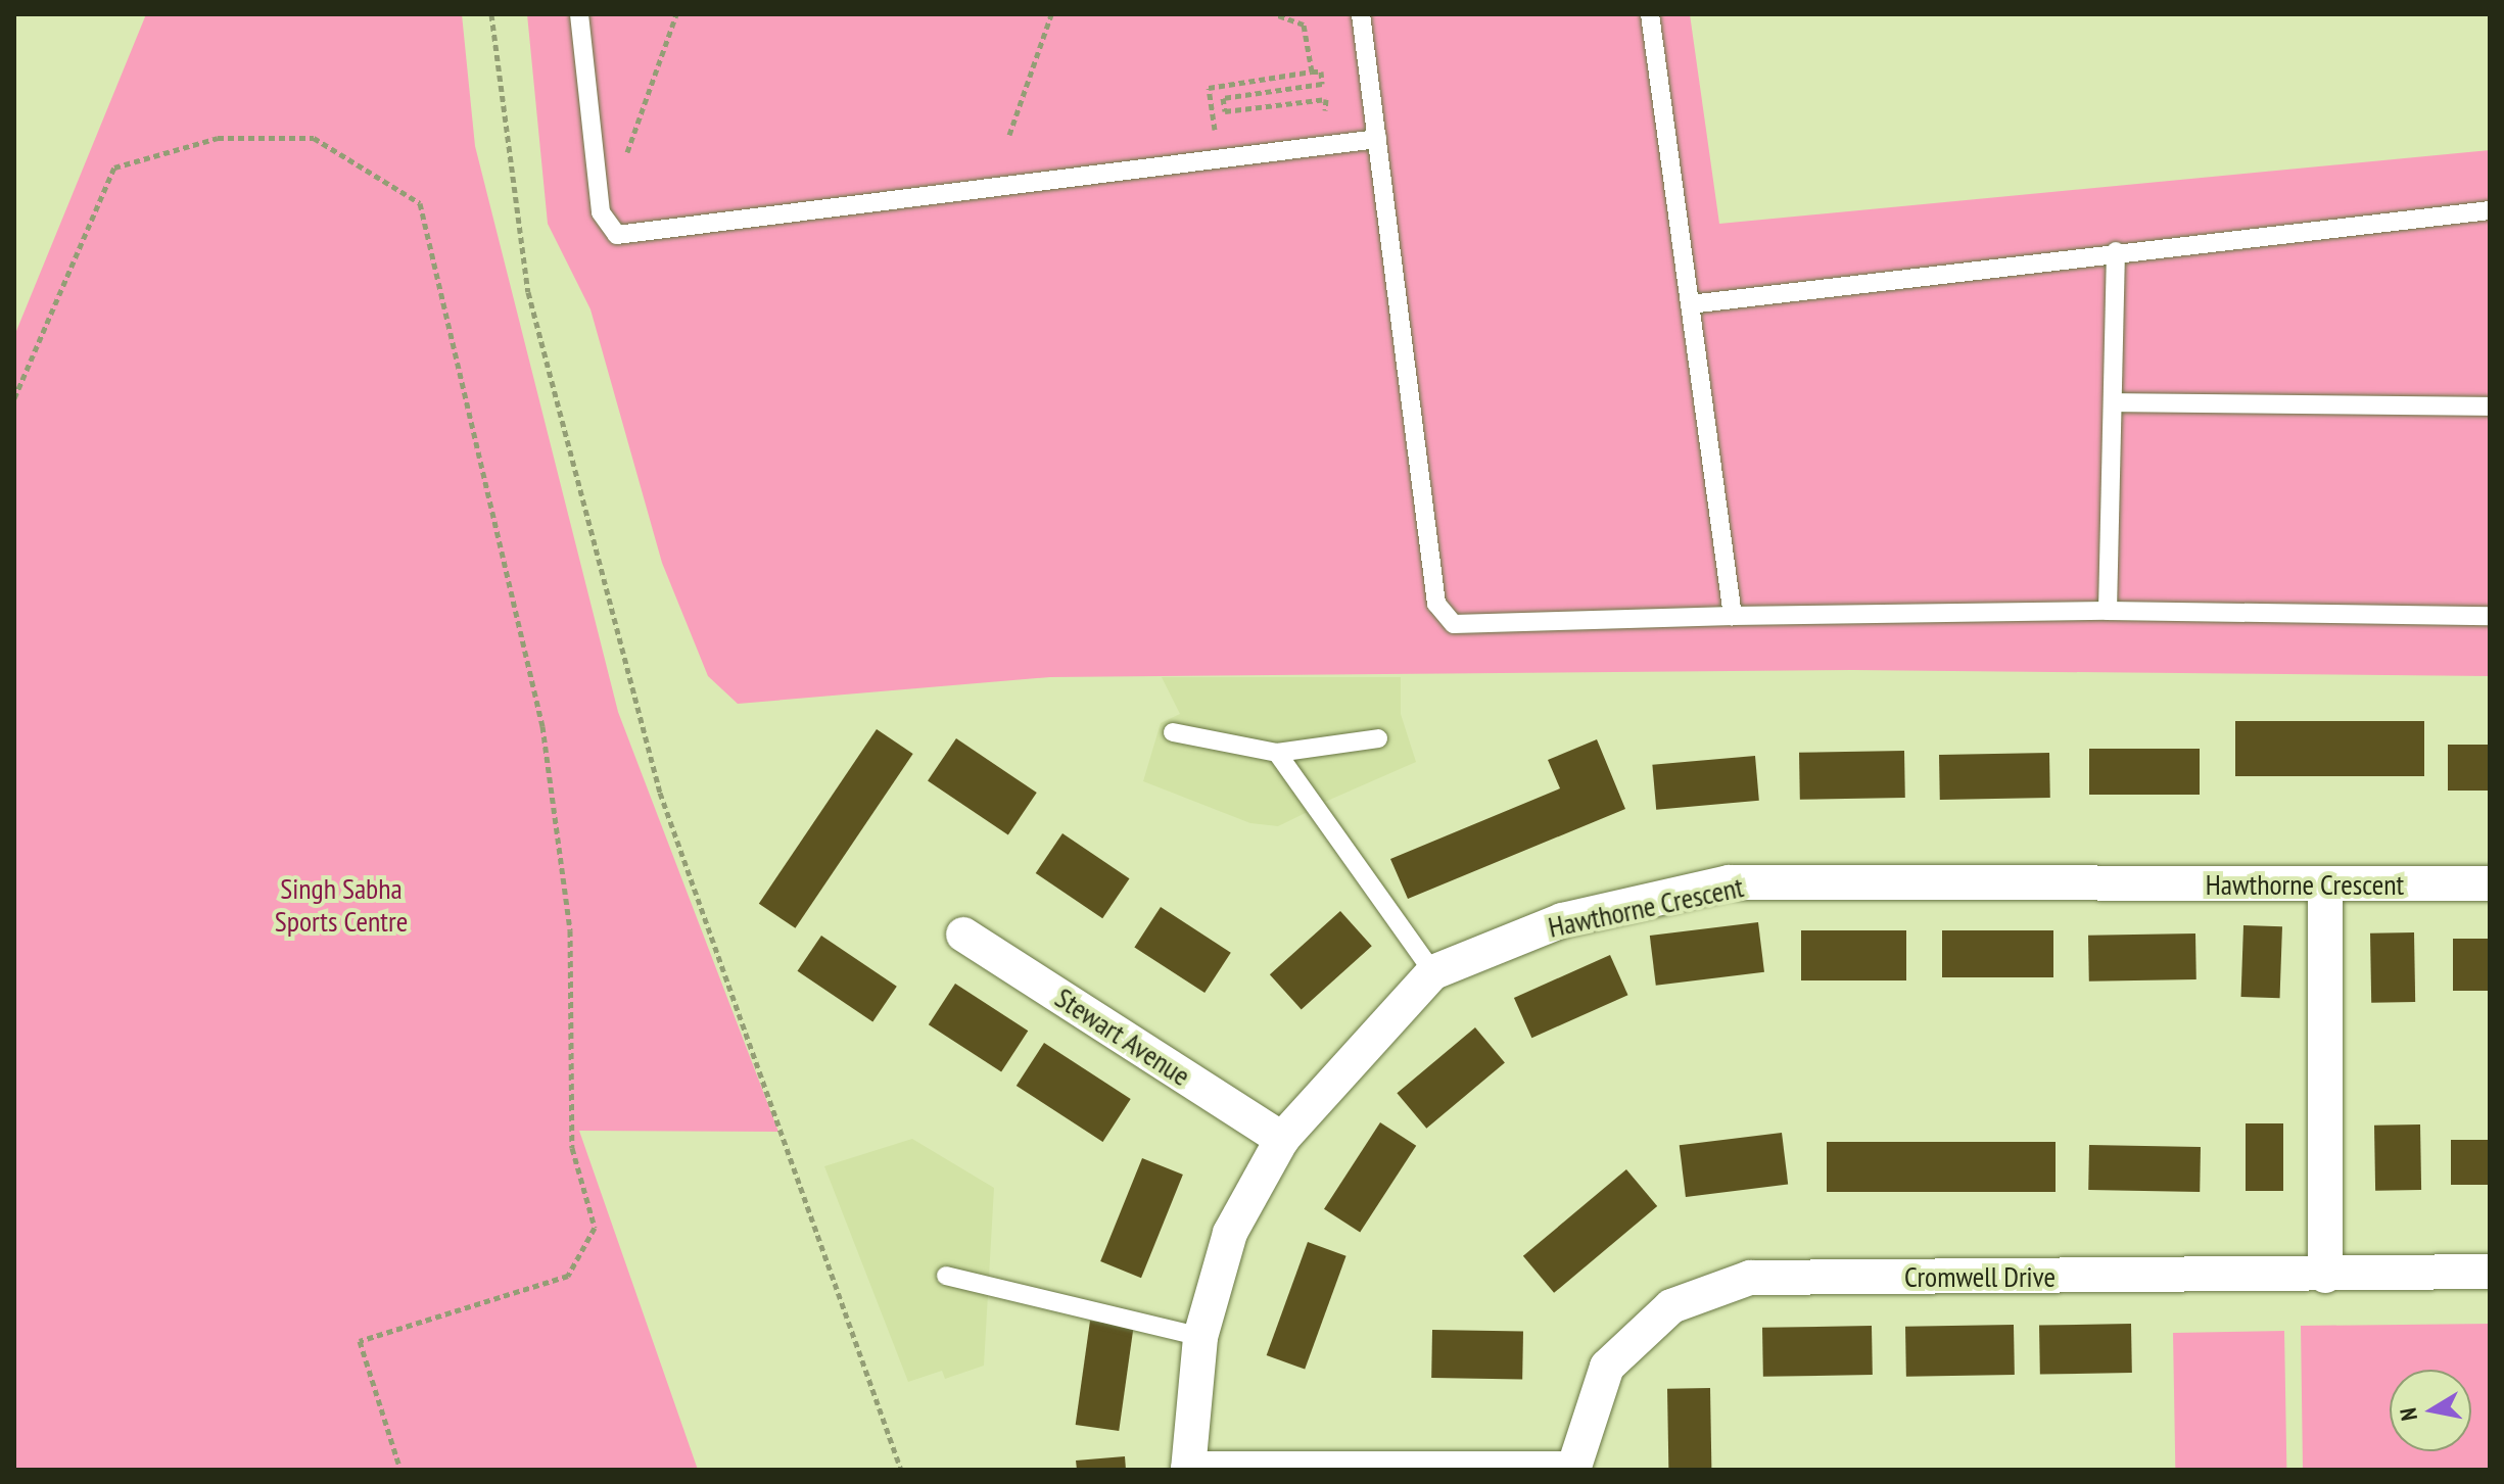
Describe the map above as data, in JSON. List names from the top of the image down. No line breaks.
{"streets":{"street":["Hawthorne Crescent","Stewart Avenue","Cromwell Drive"]},"crossings":[["Hawthorne Crescent","Stewart Avenue"]],"parks":["Singh Sabha Sports Centre"],"north":"left"}
